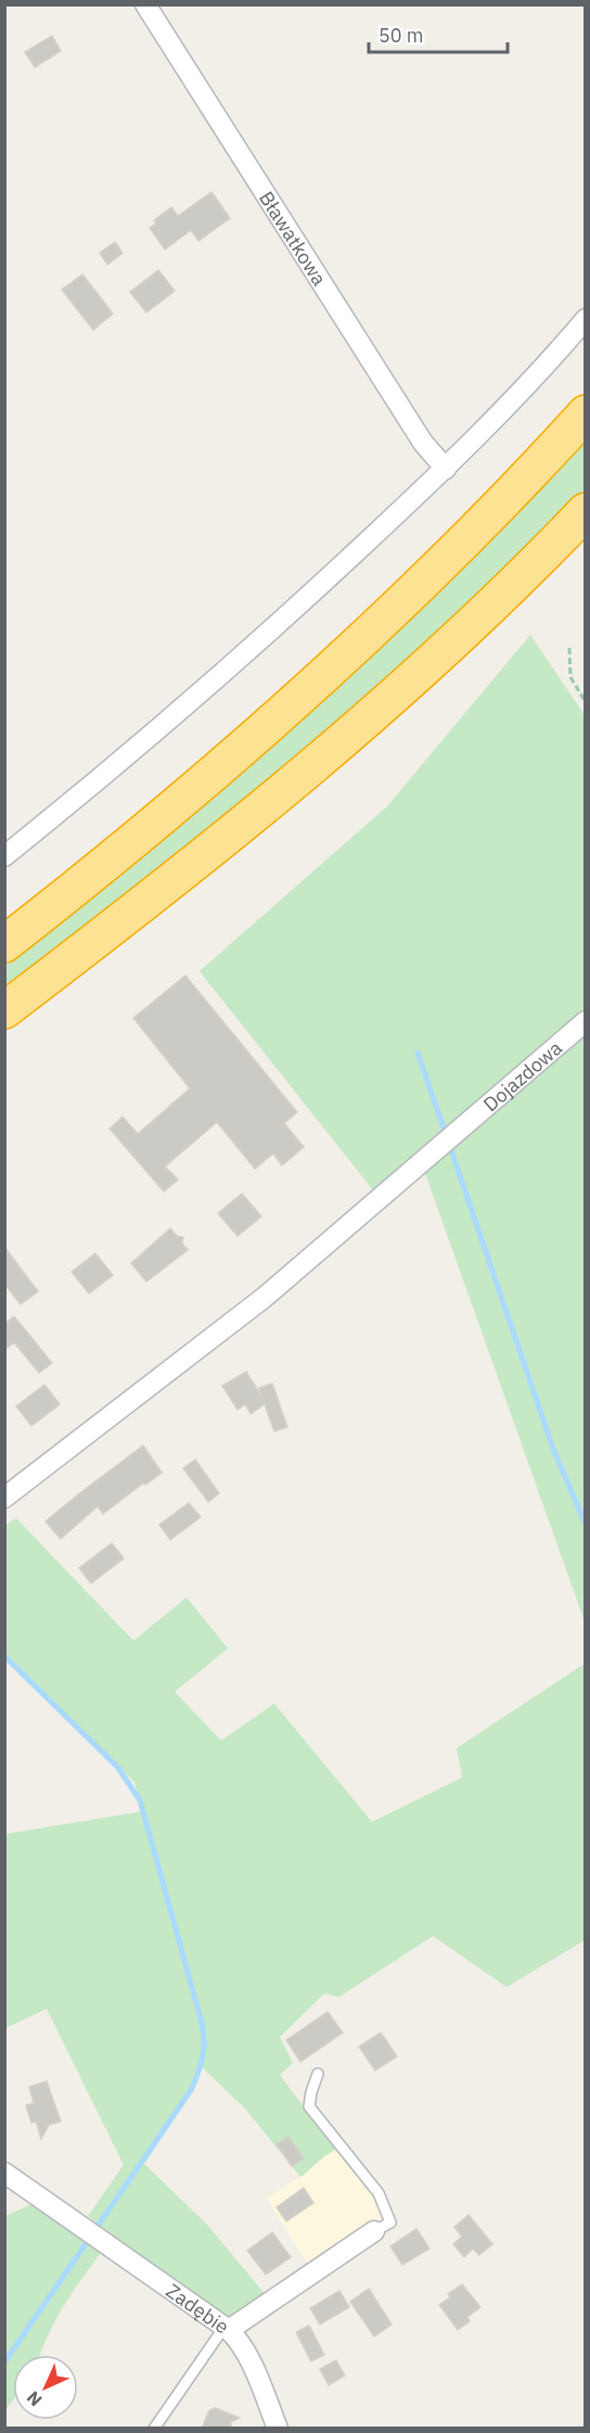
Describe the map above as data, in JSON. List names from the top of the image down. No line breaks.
{"streets":{"street":["Bławatkowa","Dojazdowa","Zadębie"]},"scale_bar":"50 m","north":"bottom left"}
